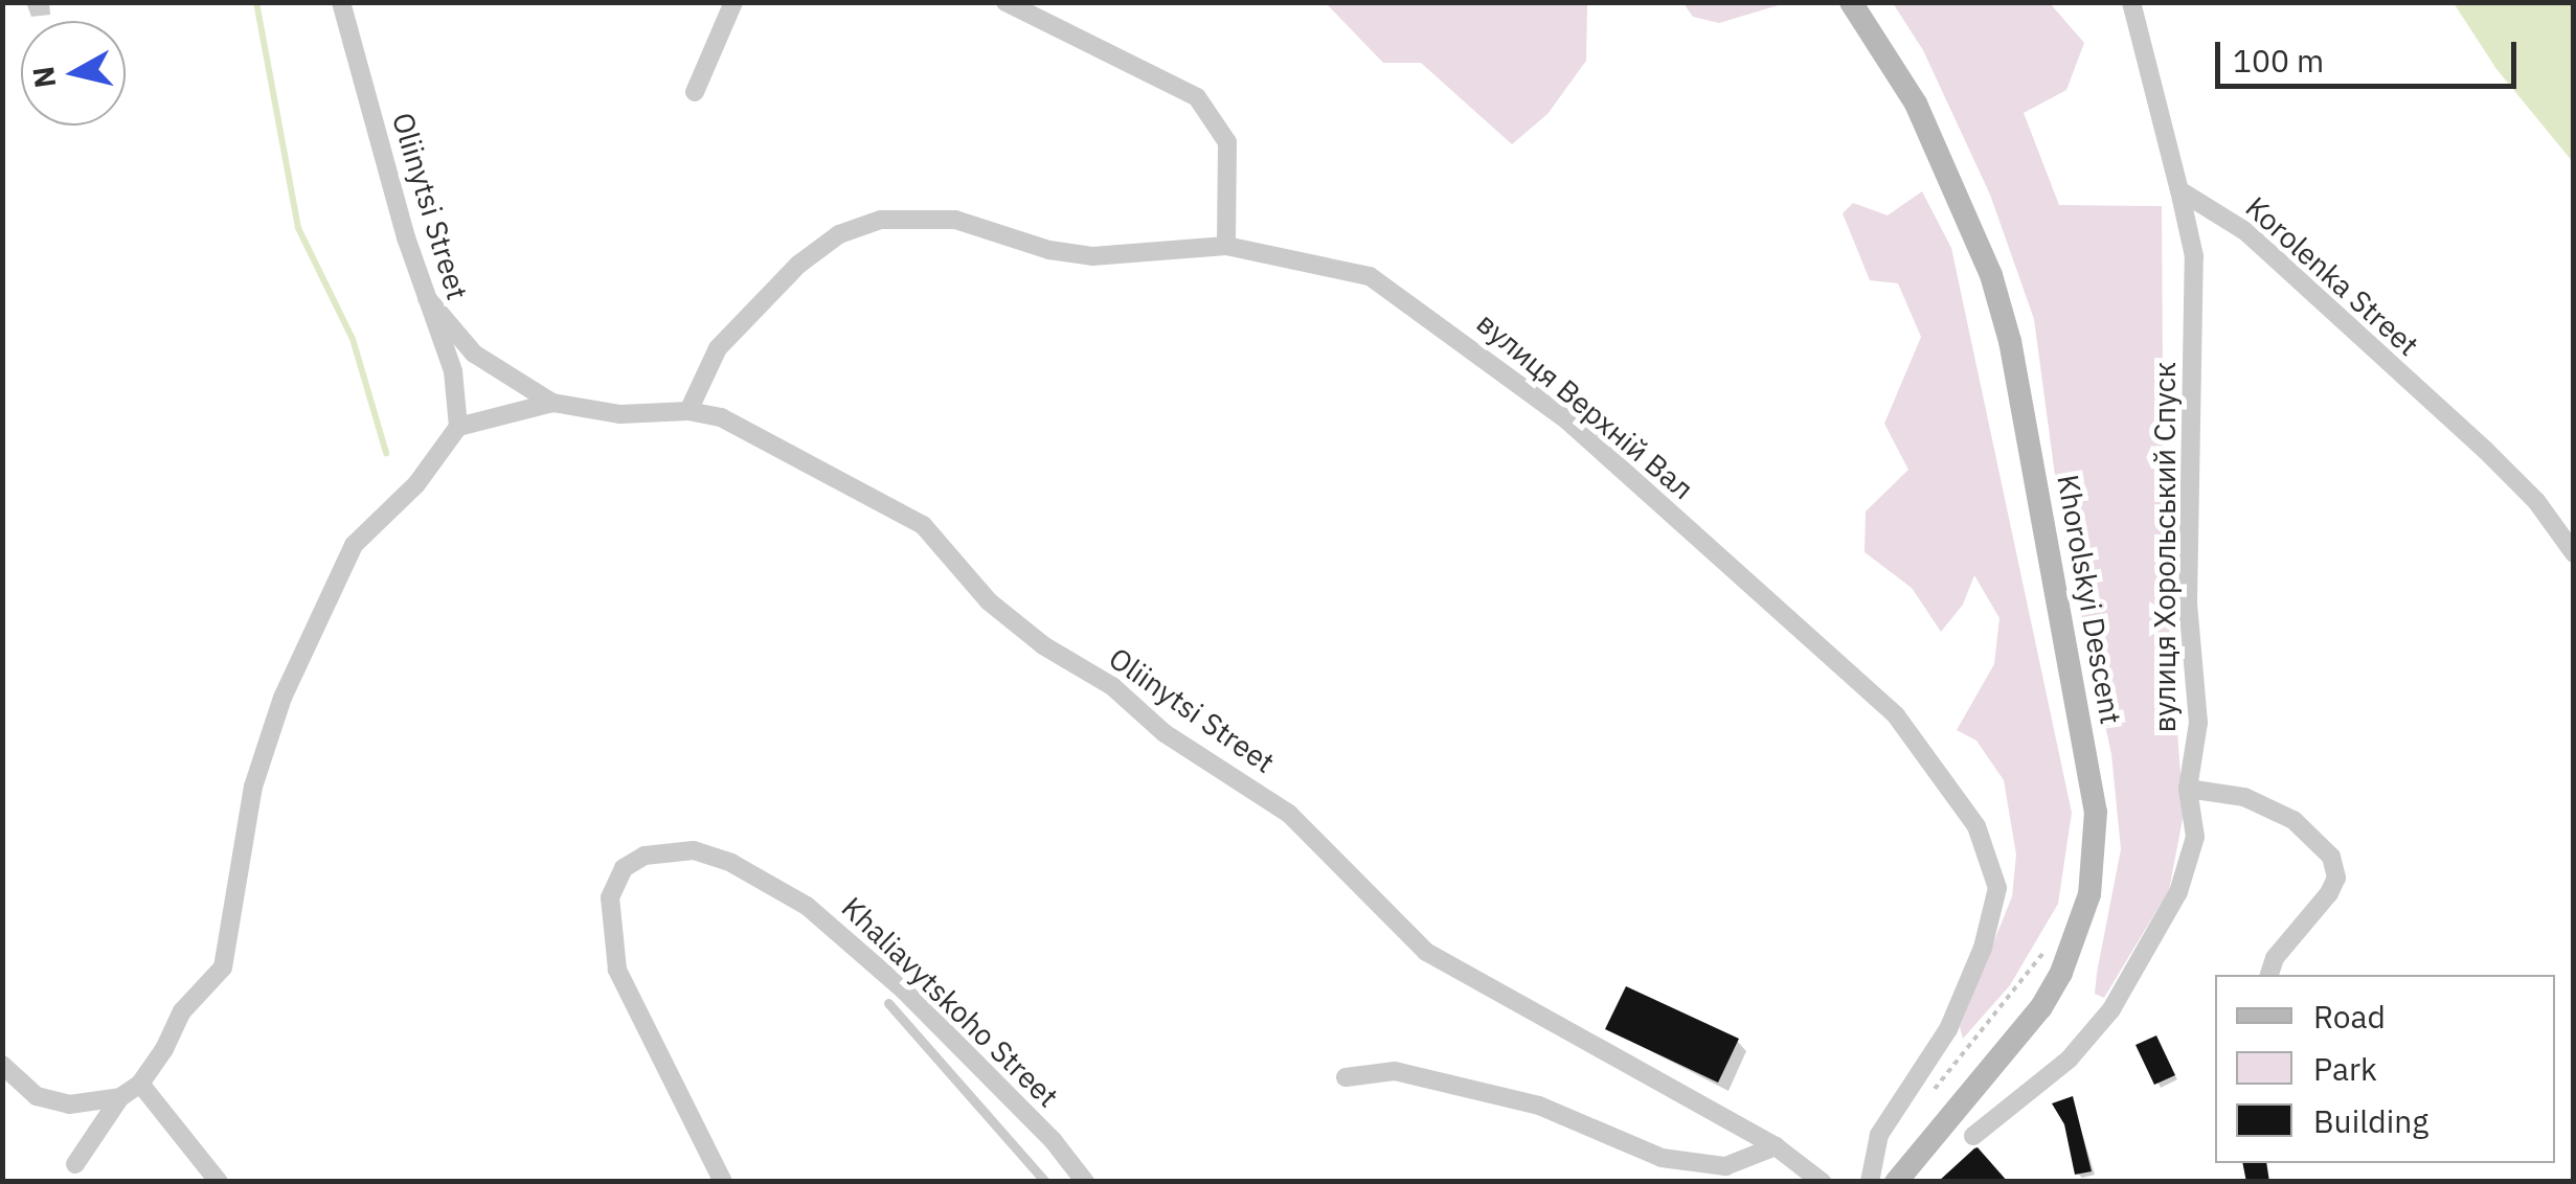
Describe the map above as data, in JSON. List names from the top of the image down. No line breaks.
{"streets":{"main road":["Khorolskyi Descent"],"street":["Oliinytsi Street","Korolenka Street","вулиця Верхній Вал","вулиця Хорольський Спуск","Khaliavytskoho Street"]},"crossings":[["Oliinytsi Street","вулиця Верхній Вал"],["Korolenka Street","вулиця Хорольський Спуск"]],"legend":["Road","Park","Building"],"scale_bar":"100 m","north":"left"}
